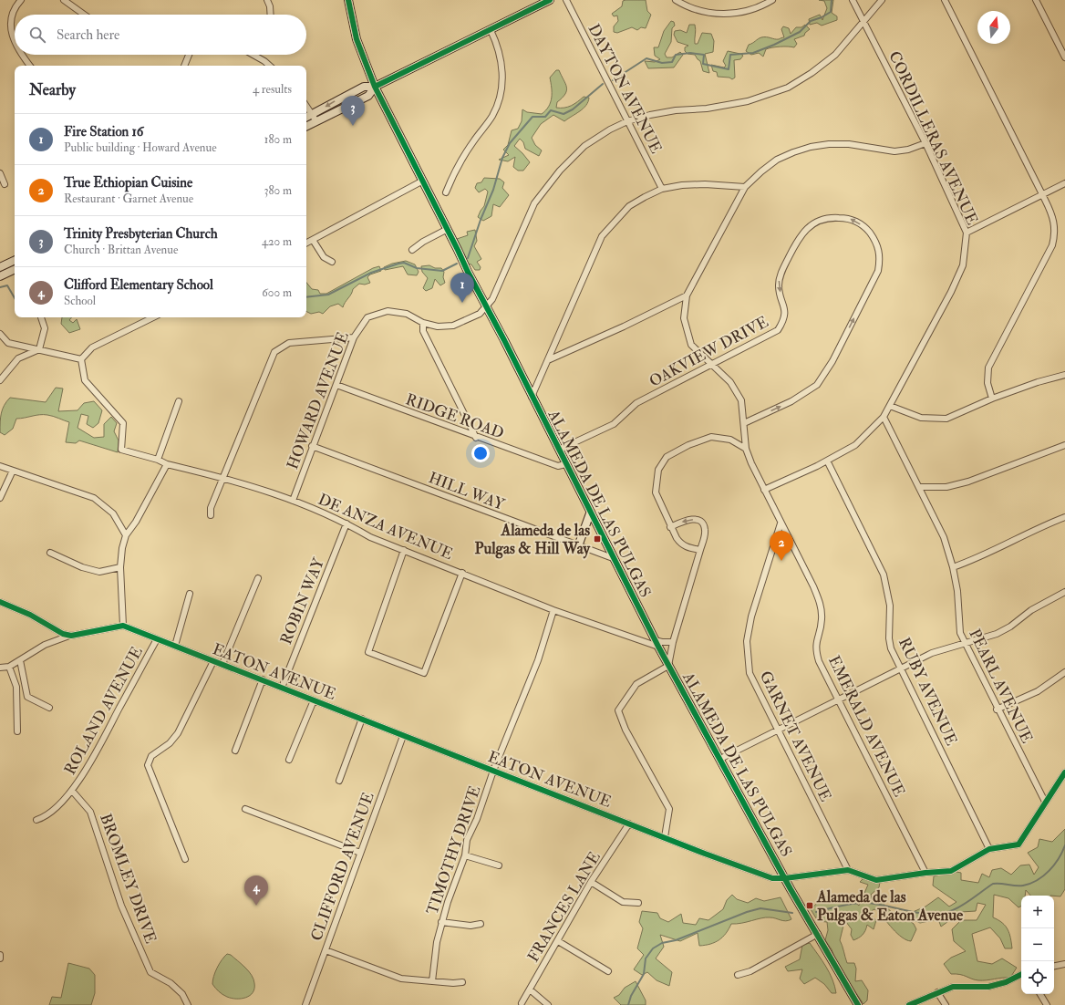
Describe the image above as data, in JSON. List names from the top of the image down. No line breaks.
{"streets":{"main road":["ALAMEDA DE LAS PULGAS"],"street":["DAYTON AVENUE","CORDILLERAS AVENUE","OAKVIEW DRIVE","HOWARD AVENUE","RIDGE ROAD","HILL WAY","DE ANZA AVENUE","ROBIN WAY","EATON AVENUE","PEARL AVENUE","RUBY AVENUE","ROLAND AVENUE","EMERALD AVENUE","GARNET AVENUE","TIMOTHY DRIVE","CLIFFORD AVENUE","BROMLEY DRIVE","FRANCES LANE"]},"crossings":[["DAYTON AVENUE","HOWARD AVENUE"],["CORDILLERAS AVENUE","HOWARD AVENUE"],["CORDILLERAS AVENUE","PEARL AVENUE"],["CORDILLERAS AVENUE","RUBY AVENUE"],["CORDILLERAS AVENUE","EMERALD AVENUE"],["OAKVIEW DRIVE","ALAMEDA DE LAS PULGAS"],["OAKVIEW DRIVE","EMERALD AVENUE"],["HOWARD AVENUE","RIDGE ROAD"],["HOWARD AVENUE","HILL WAY"],["HOWARD AVENUE","ALAMEDA DE LAS PULGAS"],["HOWARD AVENUE","DE ANZA AVENUE"],["RIDGE ROAD","ALAMEDA DE LAS PULGAS"],["HILL WAY","ALAMEDA DE LAS PULGAS"],["ALAMEDA DE LAS PULGAS","DE ANZA AVENUE"],["ALAMEDA DE LAS PULGAS","EATON AVENUE"],["DE ANZA AVENUE","ROBIN WAY"],["DE ANZA AVENUE","TIMOTHY DRIVE"],["ROBIN WAY","EATON AVENUE"],["EATON AVENUE","PEARL AVENUE"],["EATON AVENUE","RUBY AVENUE"],["EATON AVENUE","ROLAND AVENUE"],["EATON AVENUE","EMERALD AVENUE"],["EATON AVENUE","GARNET AVENUE"],["EATON AVENUE","TIMOTHY DRIVE"],["EATON AVENUE","CLIFFORD AVENUE"],["EATON AVENUE","FRANCES LANE"],["ROLAND AVENUE","BROMLEY DRIVE"],["EMERALD AVENUE","GARNET AVENUE"]],"places":{"transit":["Alameda de las Pulgas & Hill Way","Alameda de las Pulgas & Eaton Avenue"]},"north":"top","page":{"search":"Search here","heading":["Nearby","4 results"],"pins":["3","1","2","4"],"list":[{"mark":"1","name":"Fire Station 16","note":"Public building · Howard Avenue","value":"180 m"},{"mark":"2","name":"True Ethiopian Cuisine","note":"Restaurant · Garnet Avenue","value":"380 m"},{"mark":"3","name":"Trinity Presbyterian Church","note":"Church · Brittan Avenue","value":"420 m"},{"mark":"4","name":"Clifford Elementary School","note":"School","value":"600 m"}],"map_buttons":["+","−"]}}
